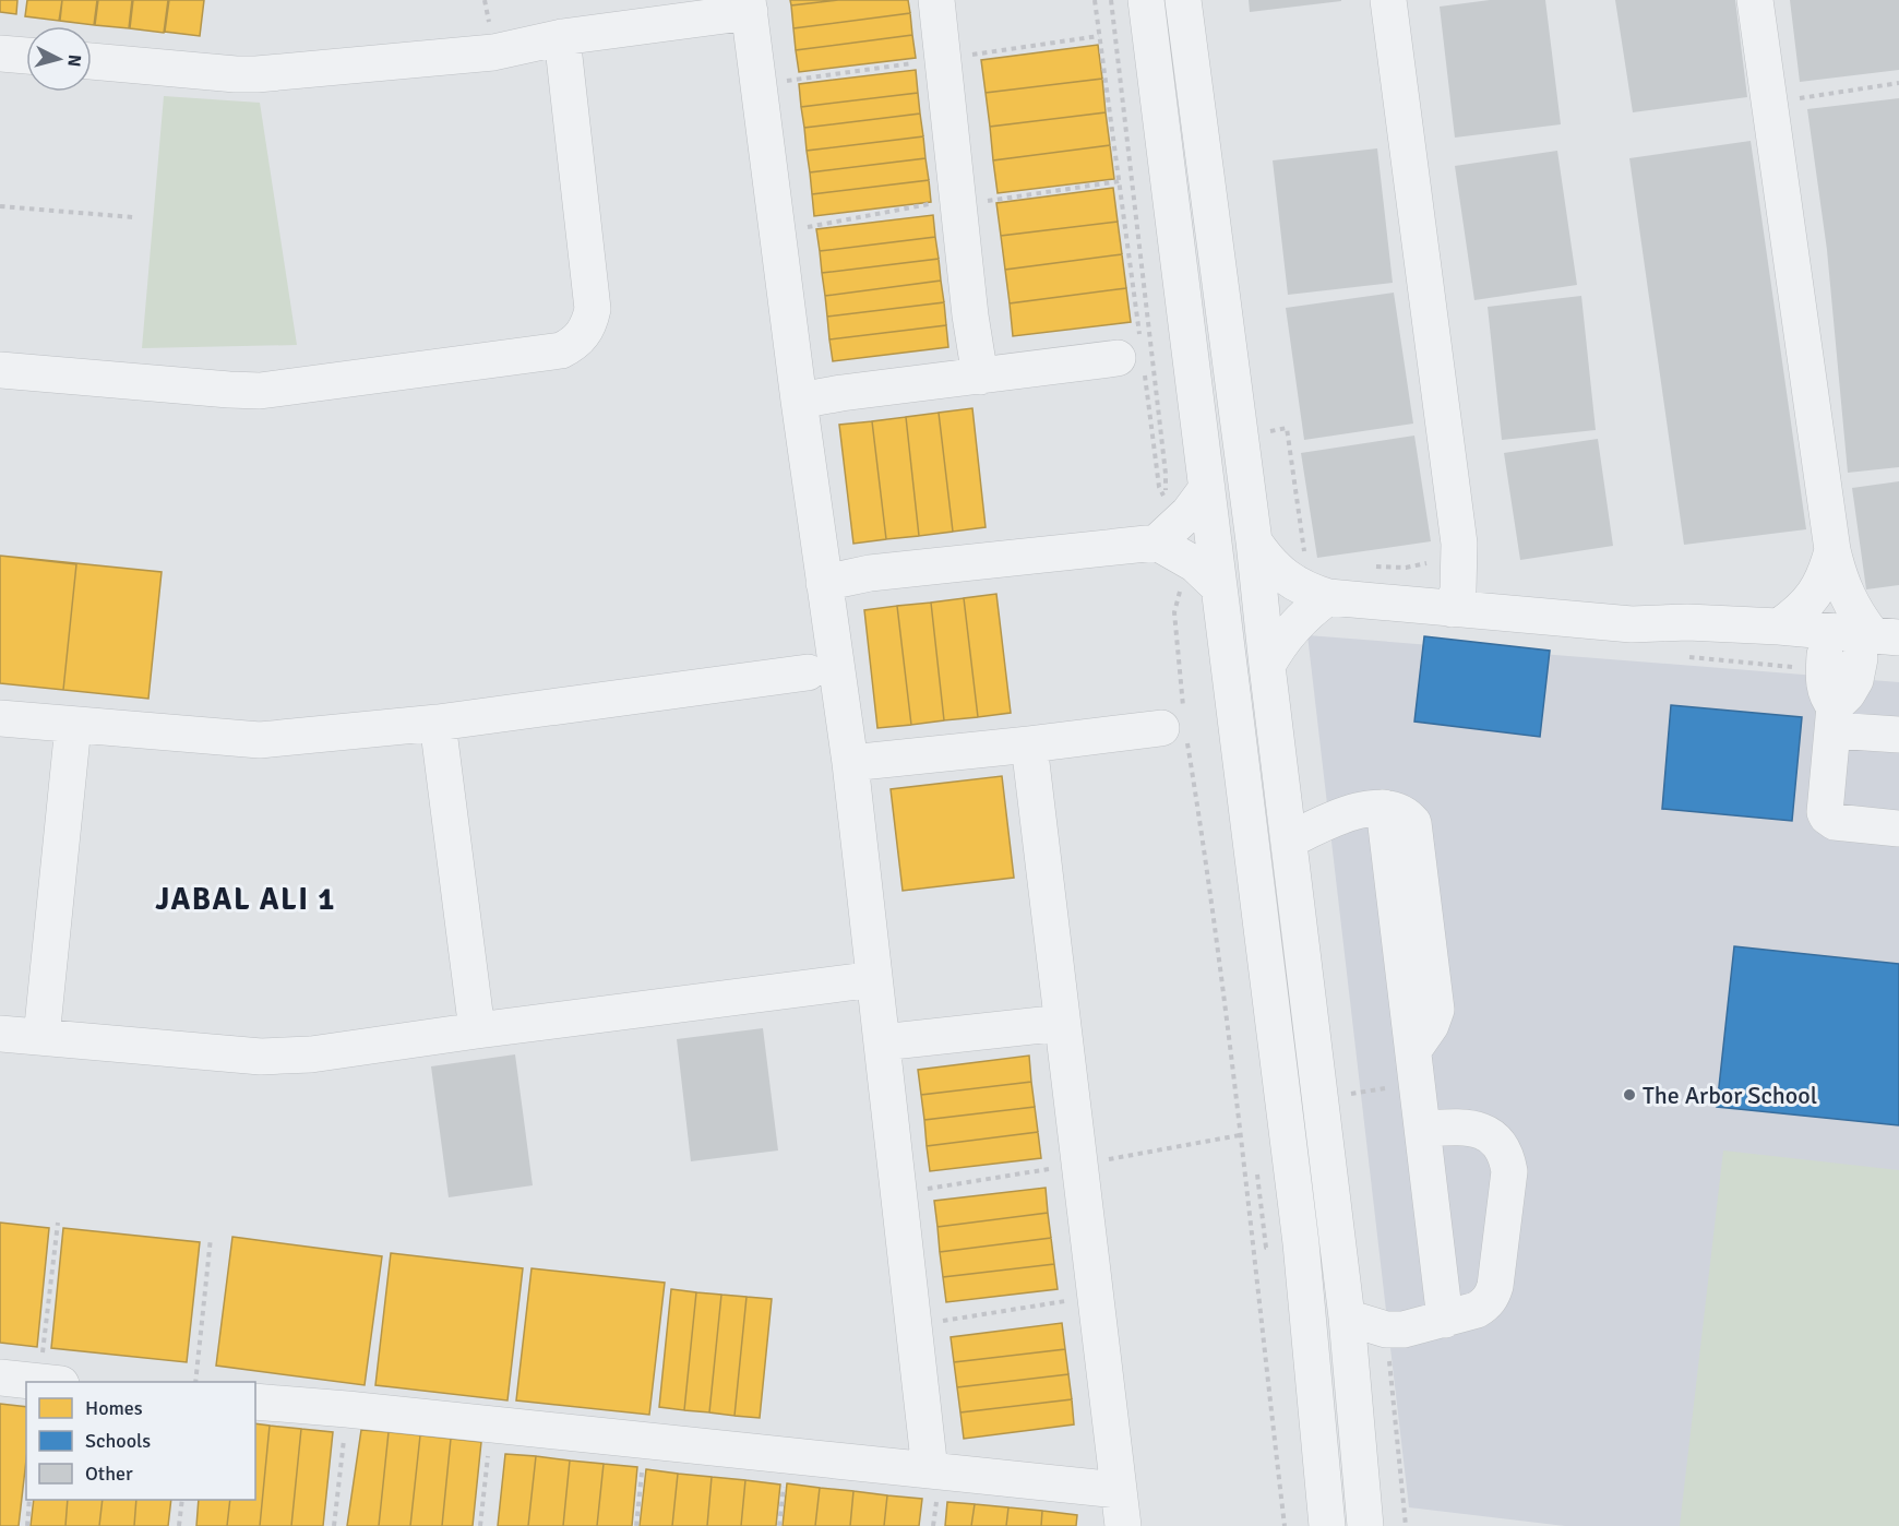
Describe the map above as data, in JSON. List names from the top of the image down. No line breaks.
{"districts":["JABAL ALI 1"],"places":["The Arbor School"],"legend":["Homes","Schools","Other"],"north":"right"}
